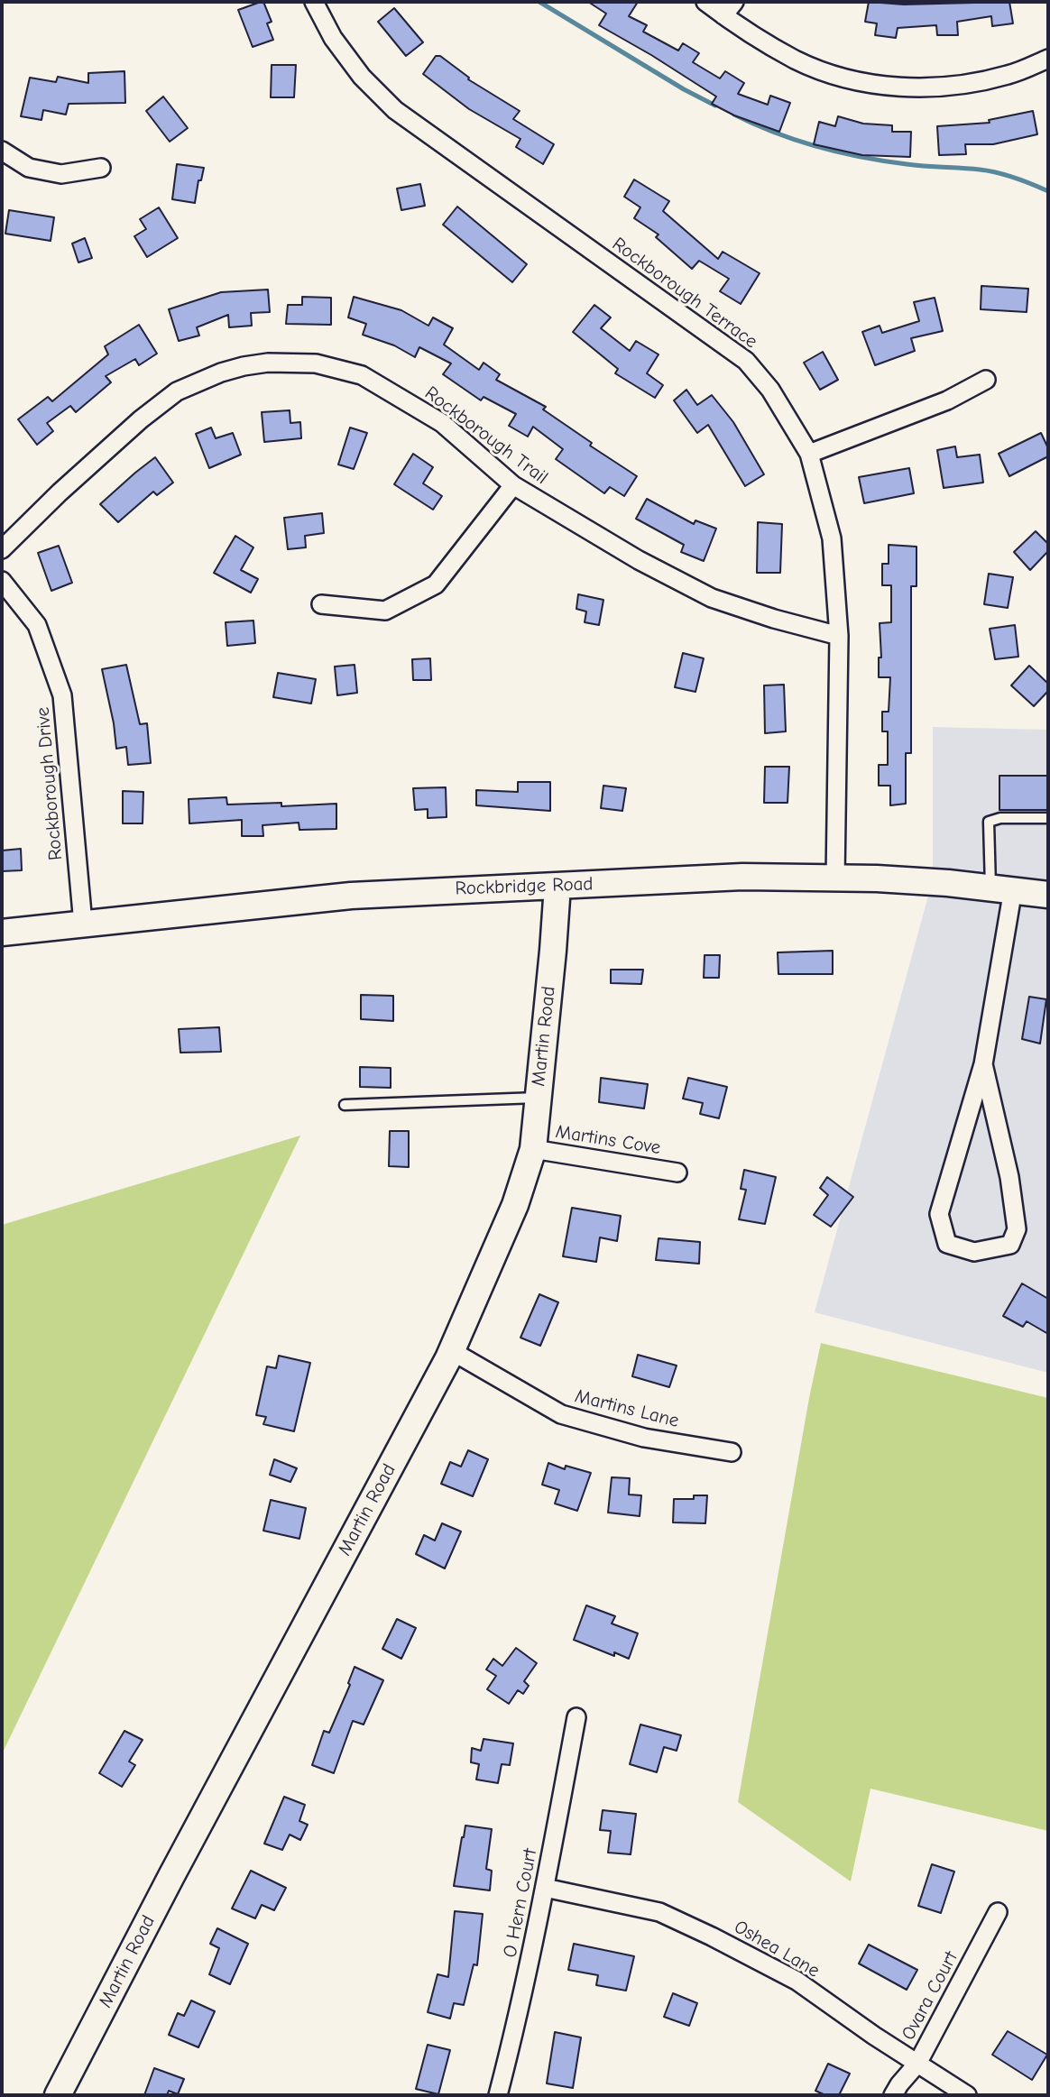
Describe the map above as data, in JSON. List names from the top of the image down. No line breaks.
{"streets":{"street":["Rockborough Terrace","Rockborough Trail","Rockborough Drive","Rockbridge Road","Martin Road","Martins Cove","Martins Lane","O Hern Court","Oshea Lane","Ovara Court"]},"crossings":[["Rockborough Terrace","Rockborough Trail"],["Rockborough Terrace","Rockbridge Road"],["Rockborough Drive","Rockbridge Road"],["Rockbridge Road","Martin Road"],["Martin Road","Martins Cove"],["Martin Road","Martins Lane"],["O Hern Court","Oshea Lane"],["Oshea Lane","Ovara Court"]]}
